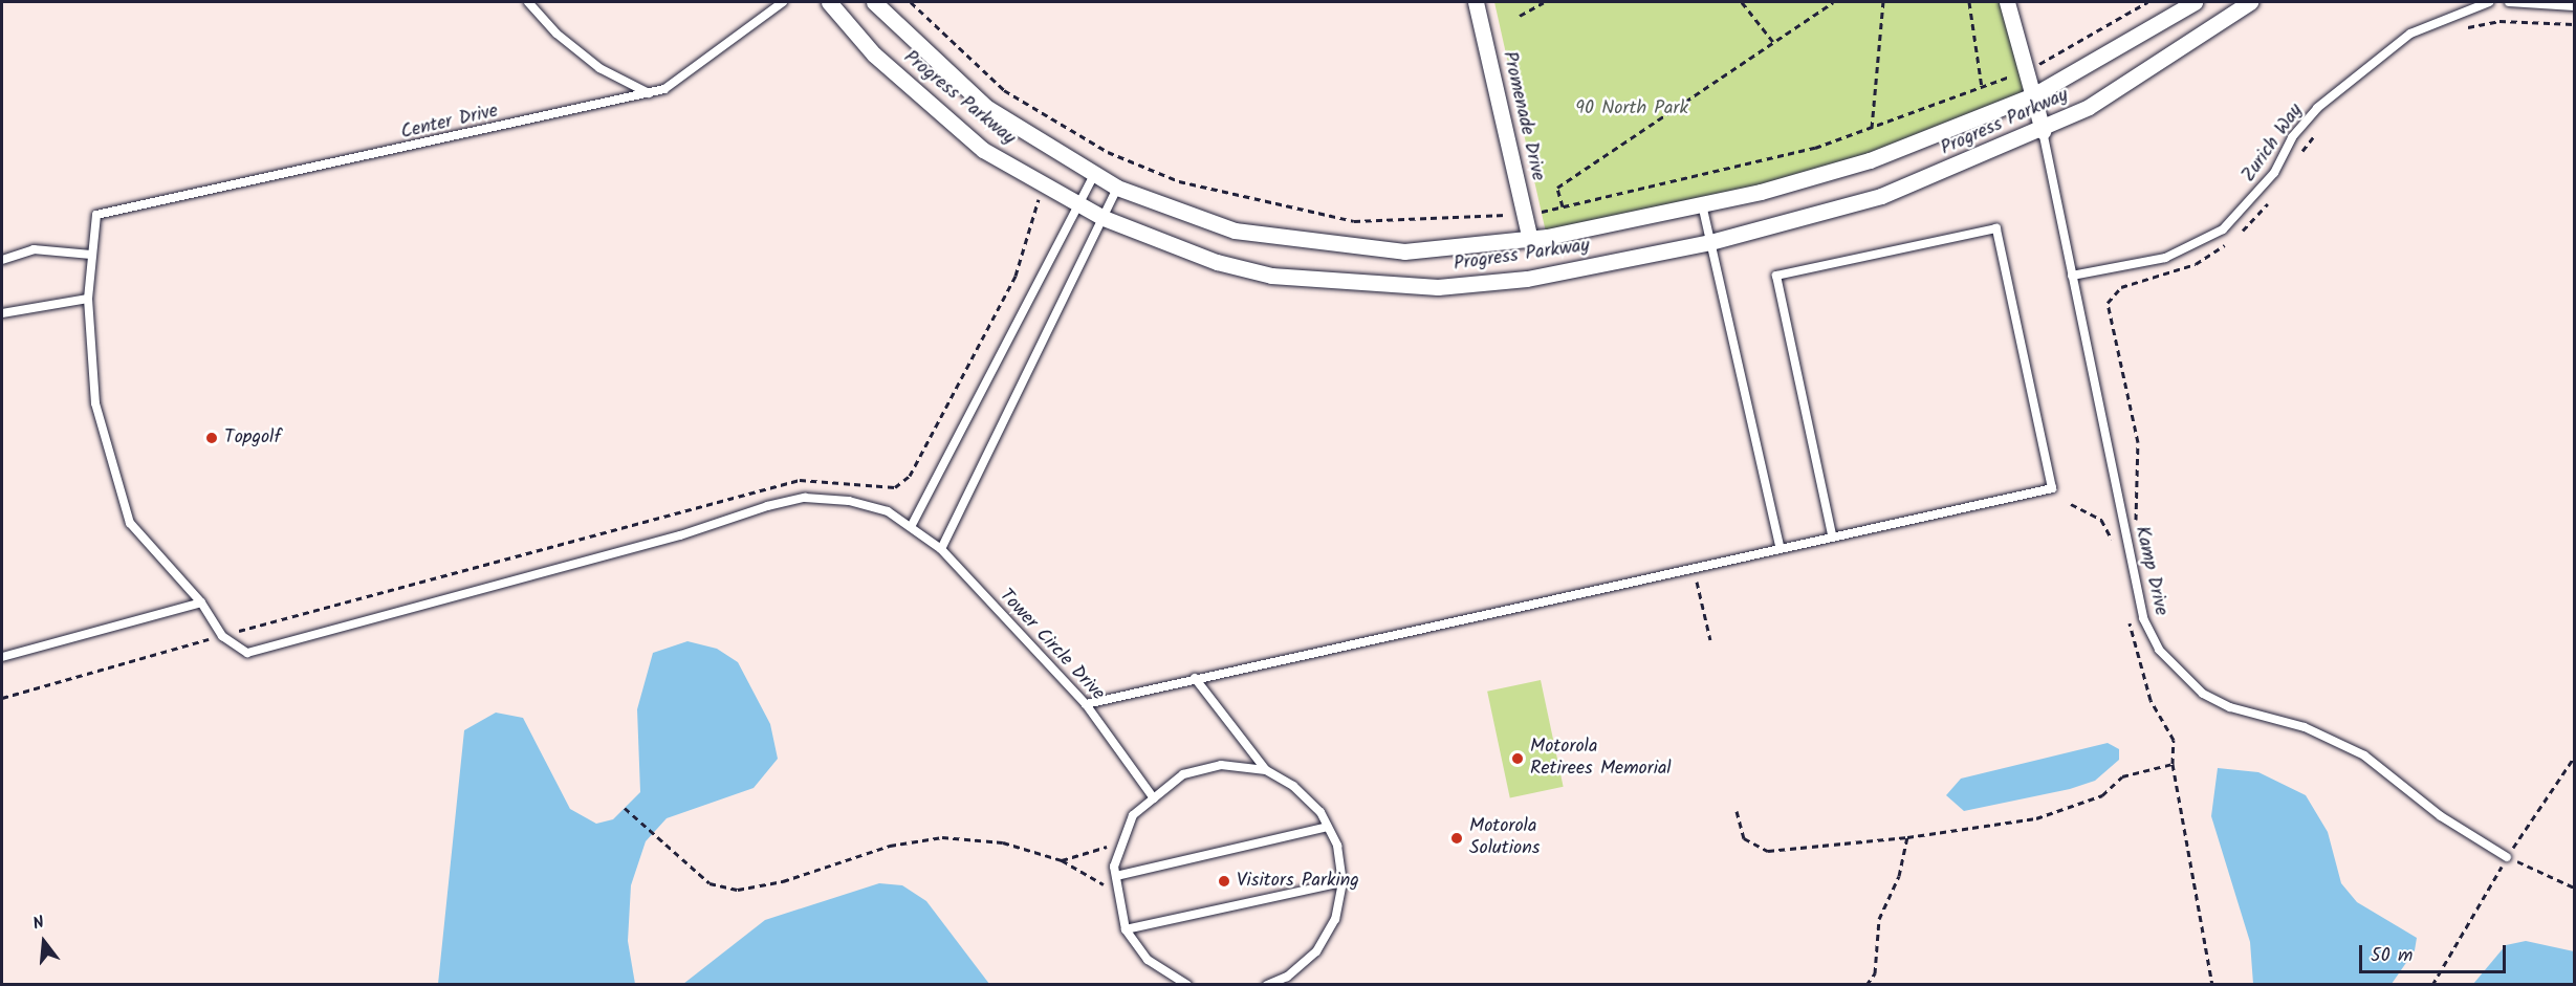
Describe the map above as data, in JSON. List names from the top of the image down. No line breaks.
{"streets":{"street":["Progress Parkway","Promenade Drive"],"lane":["Center Drive","Zurich Way","Kamp Drive","Tower Circle Drive"]},"crossings":[["Progress Parkway","Promenade Drive"],["Progress Parkway","Kamp Drive"],["Center Drive","Tower Circle Drive"],["Zurich Way","Kamp Drive"]],"parks":["90 North Park"],"places":["Topgolf","Motorola Retirees Memorial","Motorola Solutions","Visitors Parking"],"scale_bar":"50 m","north":"top"}
